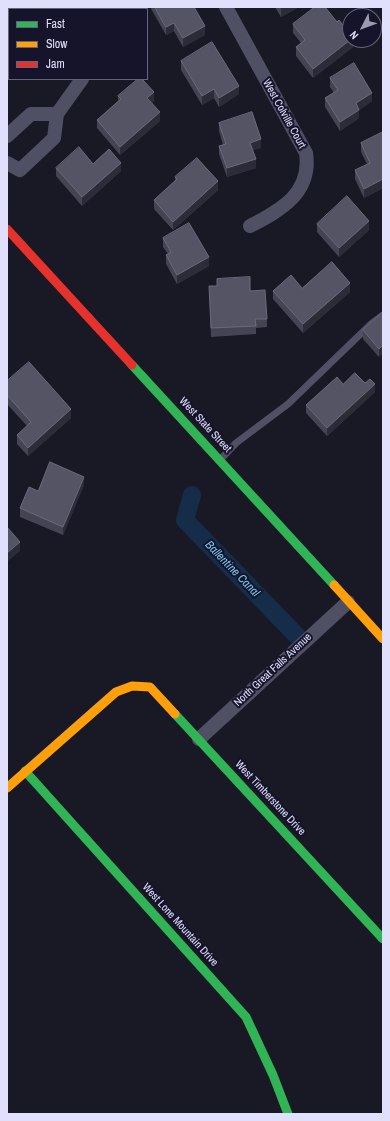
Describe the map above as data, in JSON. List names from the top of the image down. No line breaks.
{"streets":{"street":["West Colville Court","West State Street","North Great Falls Avenue","West Timberstone Drive","West Lone Mountain Drive"]},"crossings":[["West State Street","North Great Falls Avenue"],["North Great Falls Avenue","West Timberstone Drive"],["West Timberstone Drive","West Lone Mountain Drive"]],"water":["Ballentine Canal"],"legend":["Fast","Slow","Jam"],"north":"bottom left"}
